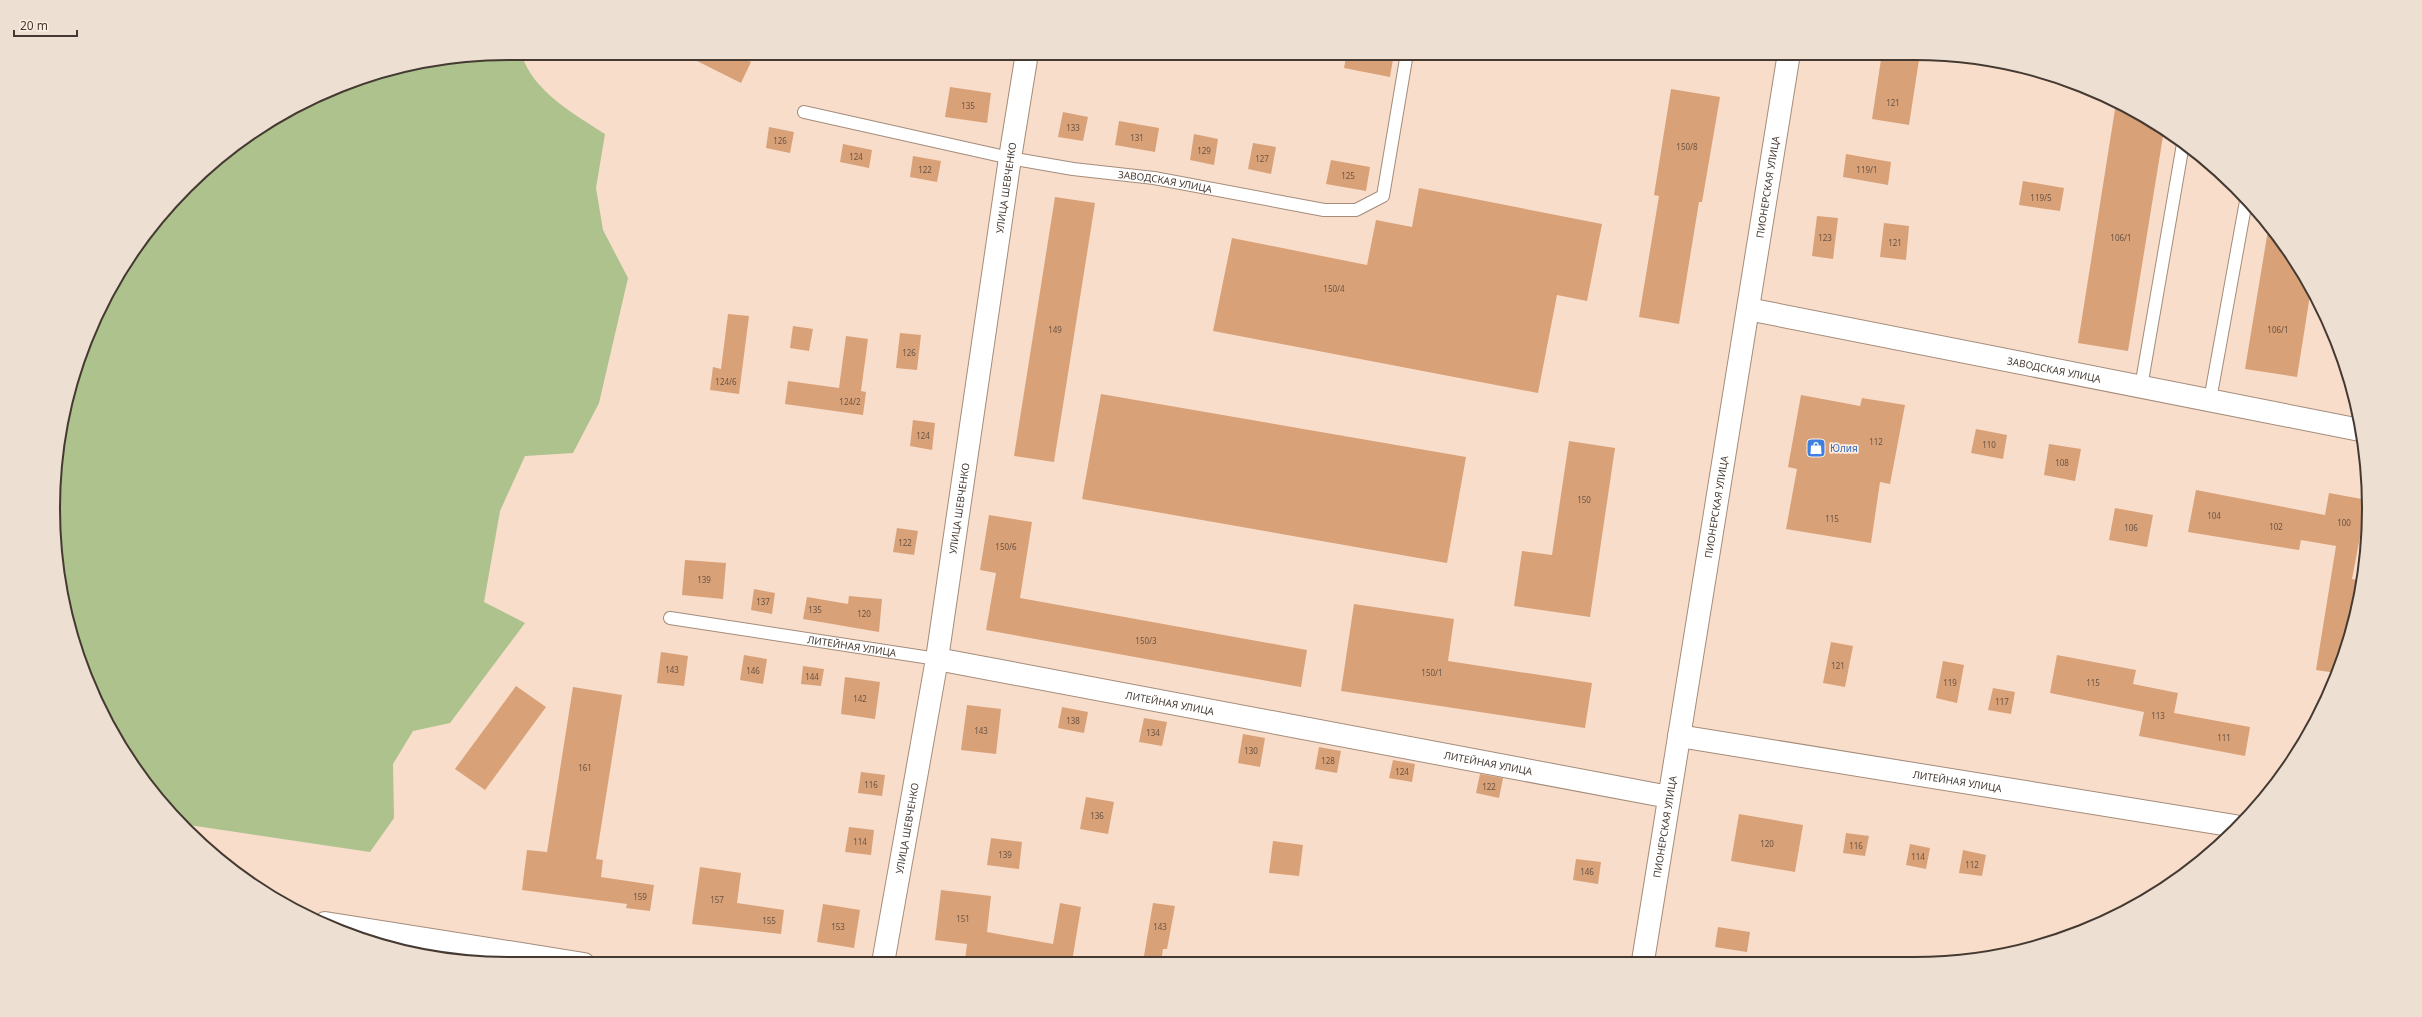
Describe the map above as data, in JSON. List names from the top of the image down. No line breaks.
{"streets":{"street":["ЗАВОДСКАЯ УЛИЦА","ПИОНЕРСКАЯ УЛИЦА","УЛИЦА ШЕВЧЕНКО","ЛИТЕЙНАЯ УЛИЦА"]},"crossings":[["ЗАВОДСКАЯ УЛИЦА","ПИОНЕРСКАЯ УЛИЦА"],["ЗАВОДСКАЯ УЛИЦА","УЛИЦА ШЕВЧЕНКО"],["ПИОНЕРСКАЯ УЛИЦА","ЛИТЕЙНАЯ УЛИЦА"],["УЛИЦА ШЕВЧЕНКО","ЛИТЕЙНАЯ УЛИЦА"]],"places":{"shop":["Юлия"]},"house_numbers":["121","135","133","131","126","150/8","129","124","127","122","119/1","125","119/5","123","106/1","121","150/4","149","106/1","126","124/6","124/2","124","112","110","108","150","104","115","100","102","106","122","150/6","139","137","135","120","150/3","121","143","146","150/1","144","119","115","142","117","113","138","143","134","111","130","128","161","124","116","122","136","114","120","116","139","114","112","146","159","157","151","155","153","143"],"scale_bar":"20 m"}
